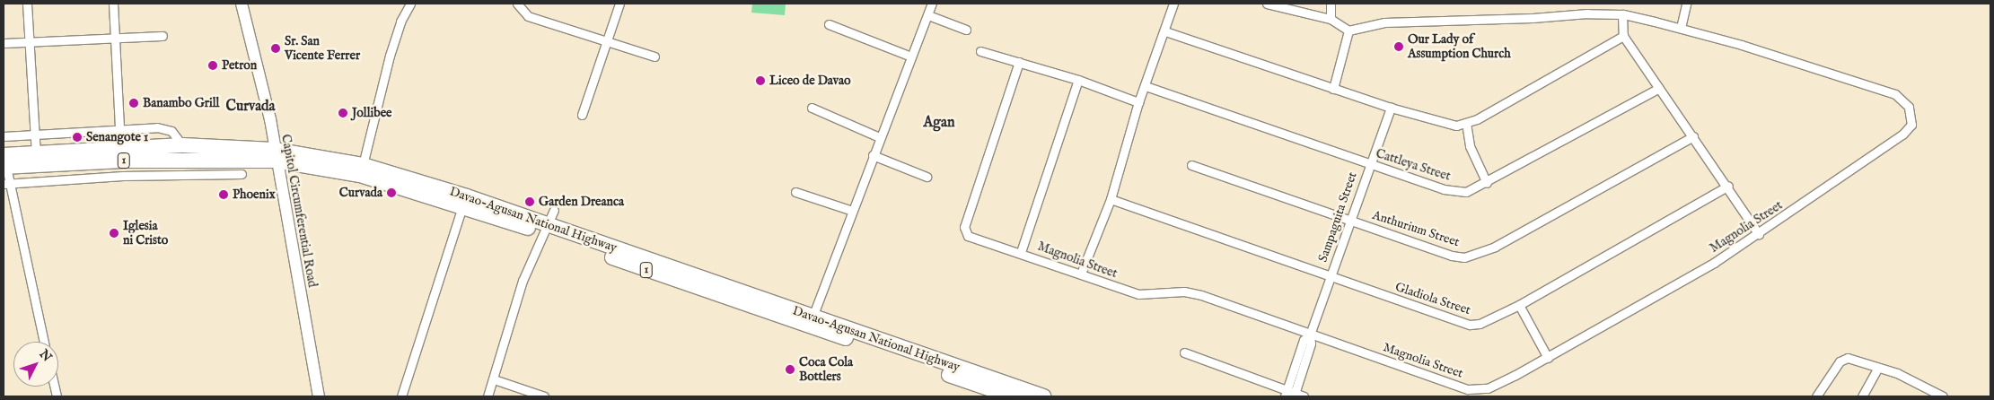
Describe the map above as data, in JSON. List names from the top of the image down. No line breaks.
{"streets":{"highway":["1","Davao-Agusan National Highway"],"main road":["Capitol Circumferential Road"],"street":["Cattleya Street","Sampaguita Street","Magnolia Street","Anthurium Street","Gladiola Street"]},"crossings":[["Cattleya Street","Sampaguita Street"],["Capitol Circumferential Road","Davao-Agusan National Highway"],["Sampaguita Street","Magnolia Street"],["Sampaguita Street","Anthurium Street"],["Sampaguita Street","Gladiola Street"]],"districts":["Curvada","Agan"],"places":["Our Lady of Assumption Church","Sr. San Vicente Ferrer","Petron","Liceo de Davao","Banambo Grill","Jollibee","Senangote 1","Curvada","Phoenix","Garden Dreanca","Iglesia ni Cristo","Coca Cola Bottlers"],"north":"top right"}
